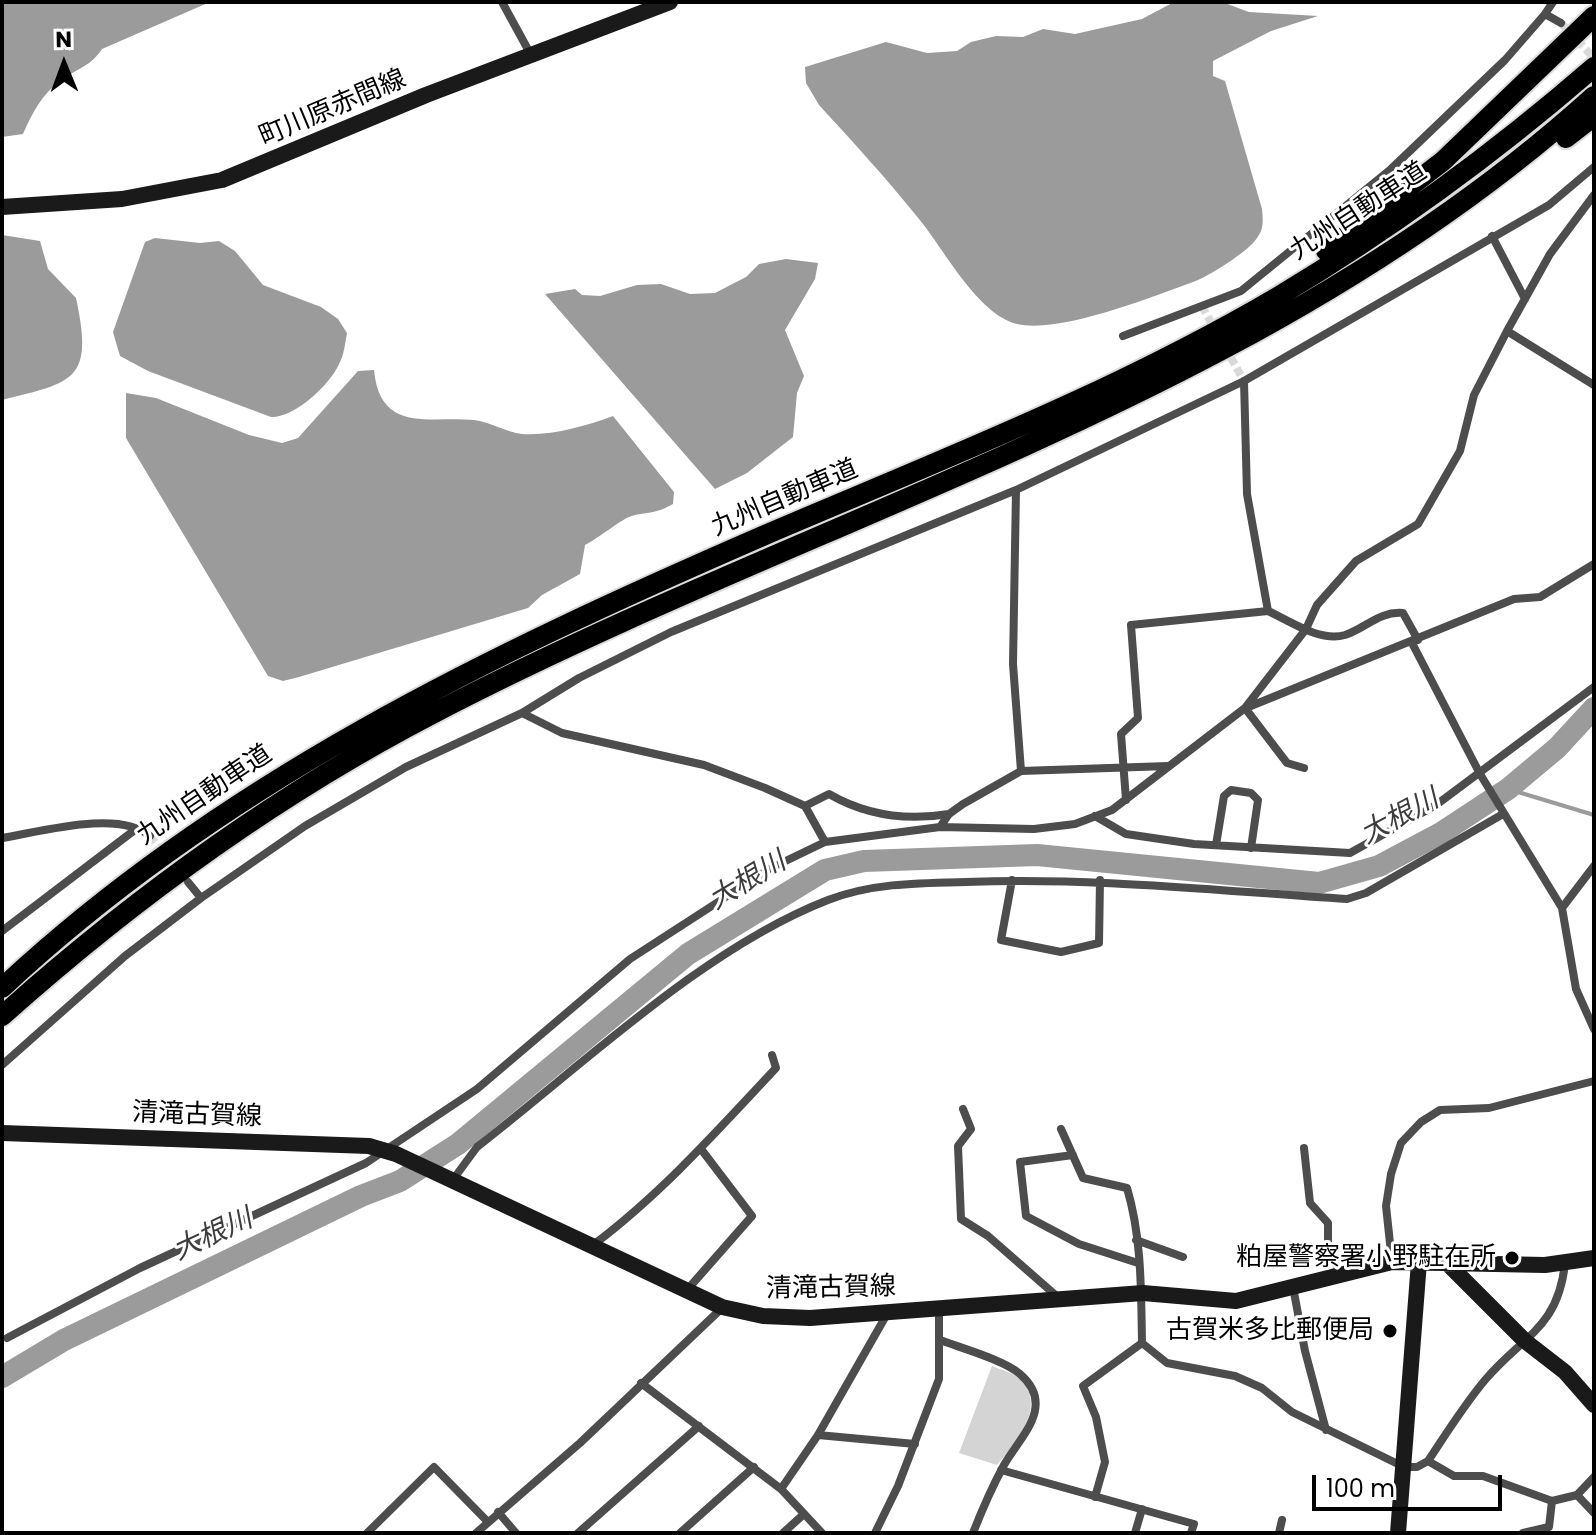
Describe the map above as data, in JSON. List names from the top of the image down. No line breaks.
{"streets":{"highway":["九州自動車道"],"main road":["町川原赤間線","清滝古賀線"]},"water":["大根川"],"places":["粕屋警察署小野駐在所","古賀米多比郵便局"],"scale_bar":"100 m","north":"top"}
